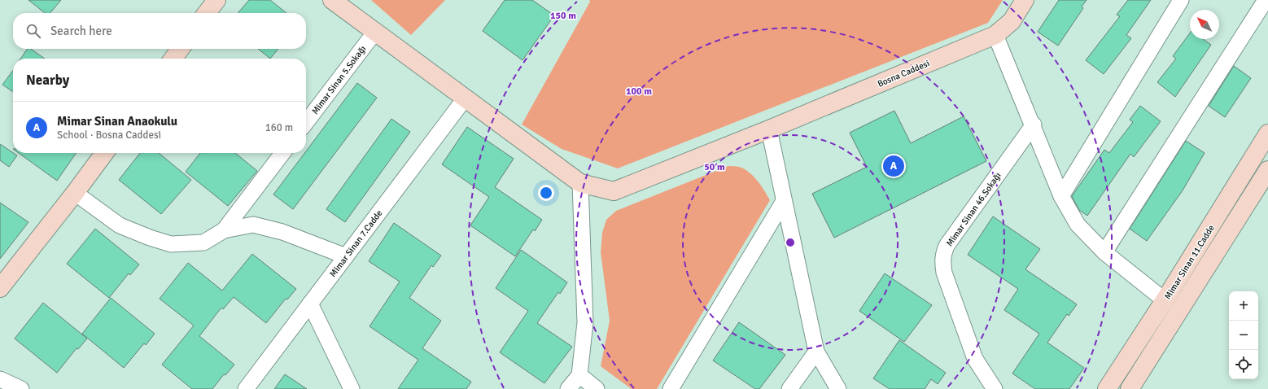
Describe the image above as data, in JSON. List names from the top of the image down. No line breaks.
{"streets":{"street":["Bosna Caddesi","Mimar Sinan 5.Sokağı","Mimar Sinan 46.Sokağı","Mimar Sinan 7.Cadde","Mimar Sinan 11.Cadde"]},"north":"top left","page":{"search":"Search here","heading":"Nearby","list":[{"mark":"A","name":"Mimar Sinan Anaokulu","note":"School · Bosna Caddesi","value":"160 m"}],"pins":"A","map_buttons":["+","−"]},"rings":["150 m","100 m","50 m"]}
